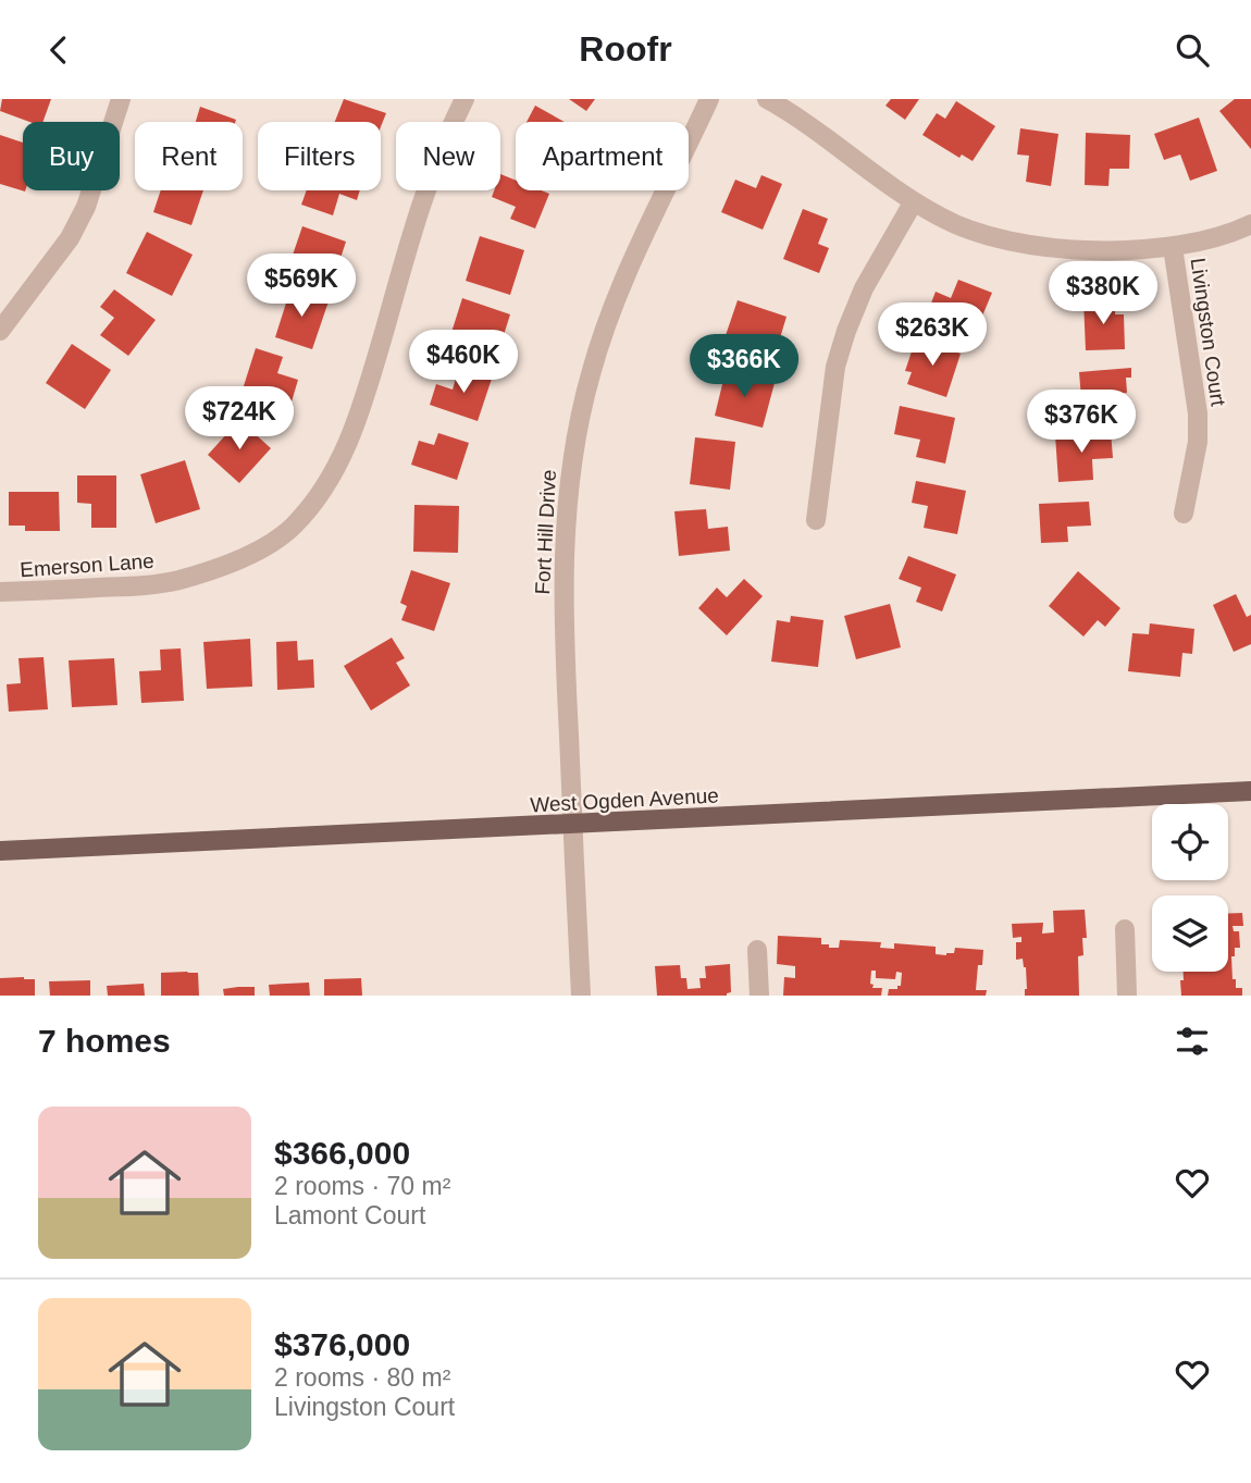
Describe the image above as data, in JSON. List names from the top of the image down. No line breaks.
{"streets":{"main road":["West Ogden Avenue"],"street":["Livingston Court","Fort Hill Drive","Emerson Lane"]},"crossings":[["Fort Hill Drive","West Ogden Avenue"]],"page":{"header":"Roofr","chip":["Buy","Rent","Filters","New","Apartment"],"price":["$569K","$380K","$263K","$460K","$366K","$724K","$376K"],"heading":"7 homes","list":[{"name":"$366,000","note":"2 rooms · 70 m² · Lamont Court"},{"name":"$376,000","note":"2 rooms · 80 m² · Livingston Court"}]}}
